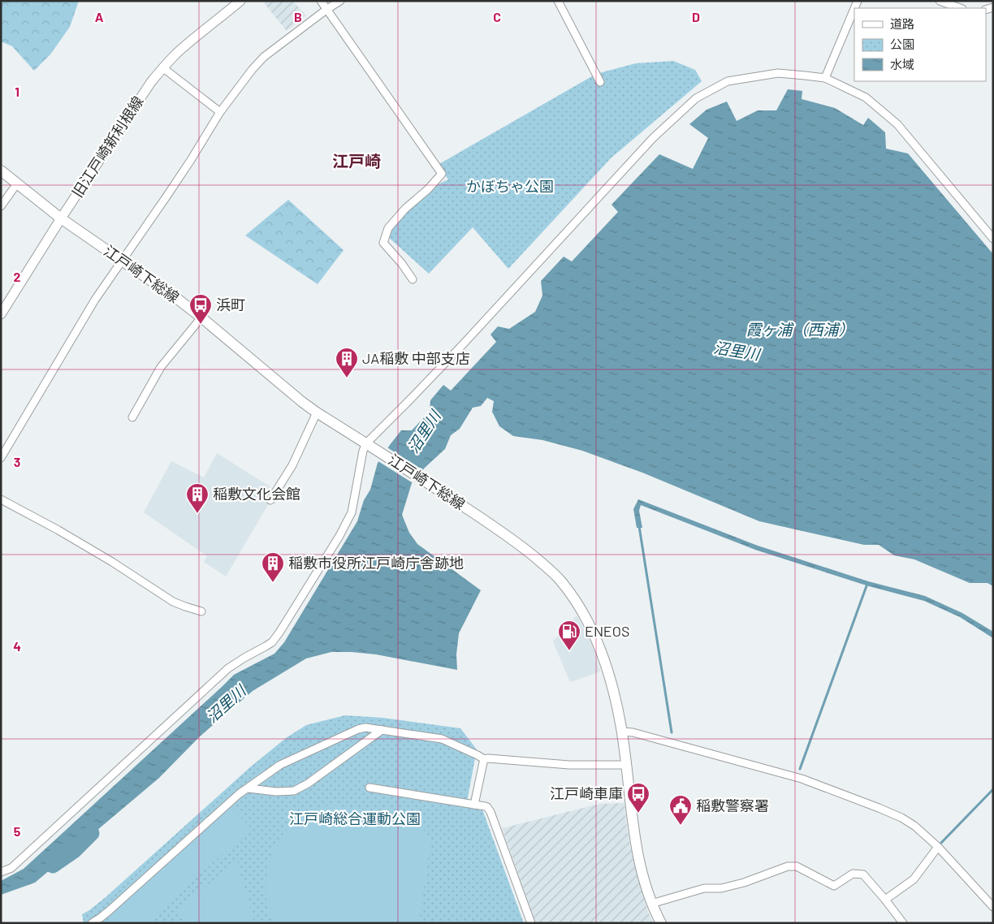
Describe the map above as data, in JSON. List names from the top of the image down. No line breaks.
{"streets":{"main road":["江戸崎下総線"],"street":["旧江戸崎新利根線"]},"crossings":[["旧江戸崎新利根線","江戸崎下総線"]],"districts":["江戸崎"],"water":["霞ヶ浦（西浦）","沼里川"],"parks":["かぼちゃ公園","江戸崎総合運動公園"],"places":{"bus stop":["浜町","江戸崎車庫"],"building":["JA稲敷 中部支店","稲敷文化会館","稲敷市役所江戸崎庁舎跡地"],"fuel station":["ENEOS"],"public building":["稲敷警察署"]},"legend":["道路","公園","水域"],"grid":{"columns":["A","B","C","D"],"rows":["1","2","3","4","5"]}}
